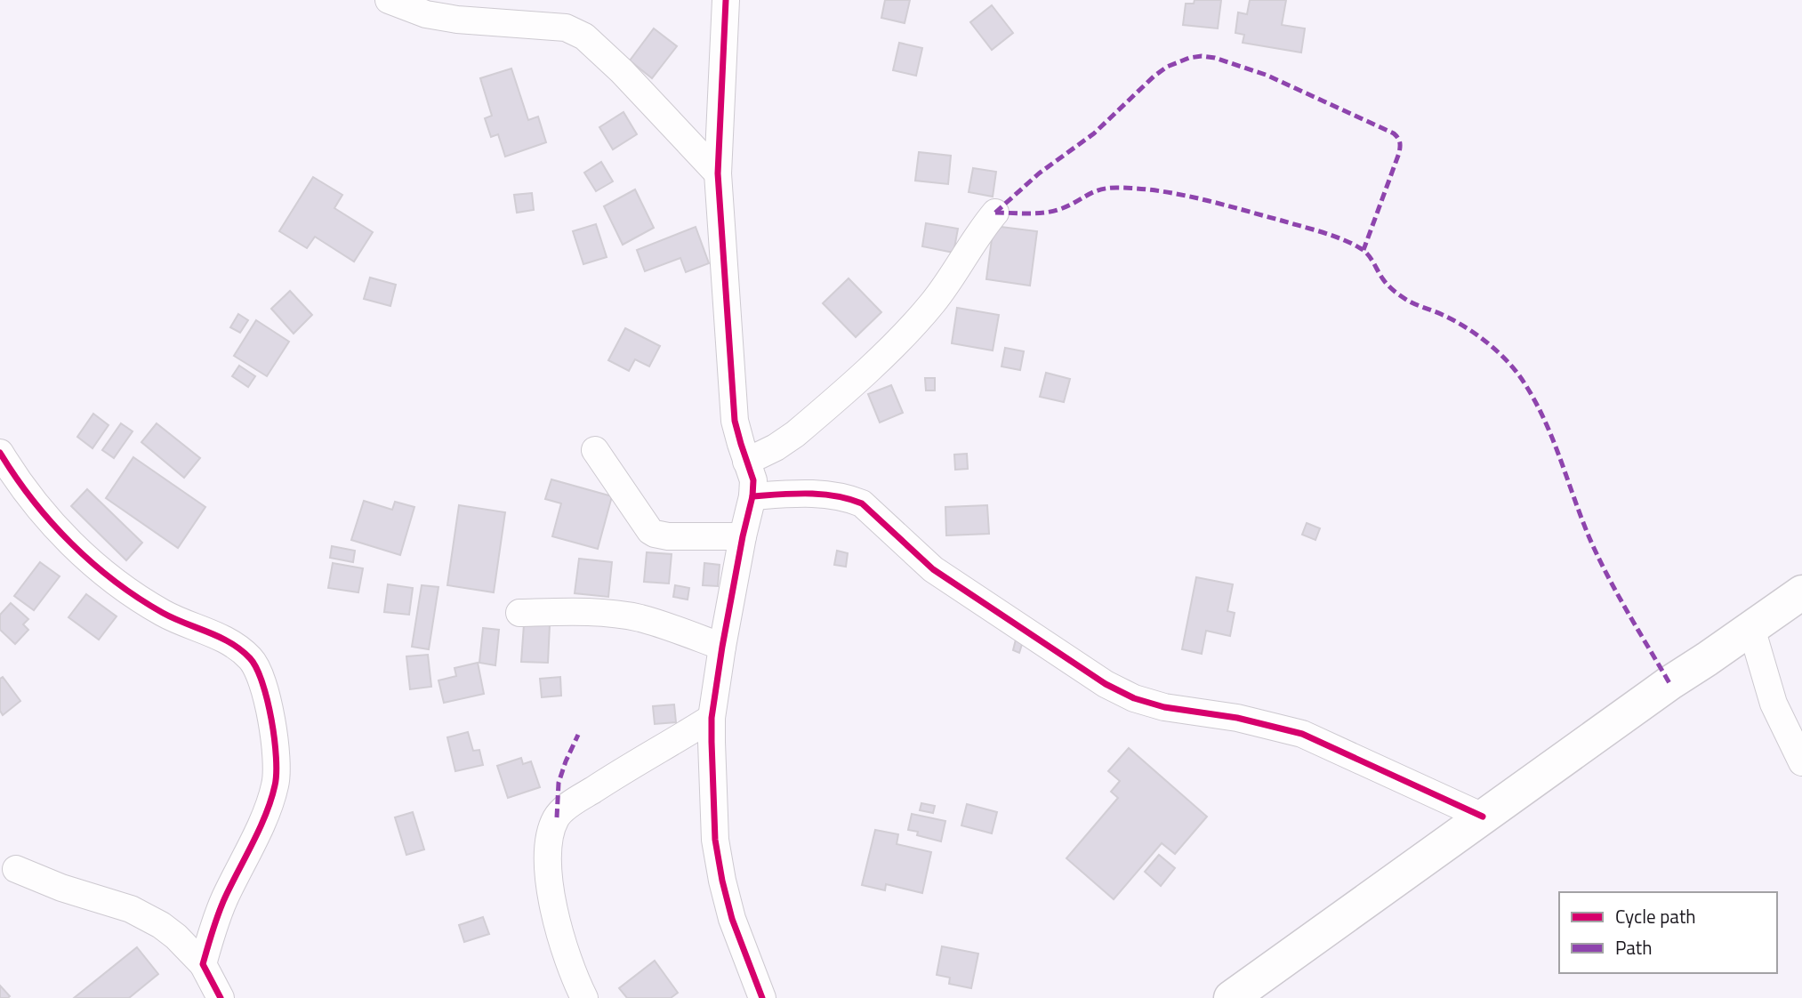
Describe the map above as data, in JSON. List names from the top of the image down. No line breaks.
{"legend":["Cycle path","Path"]}
